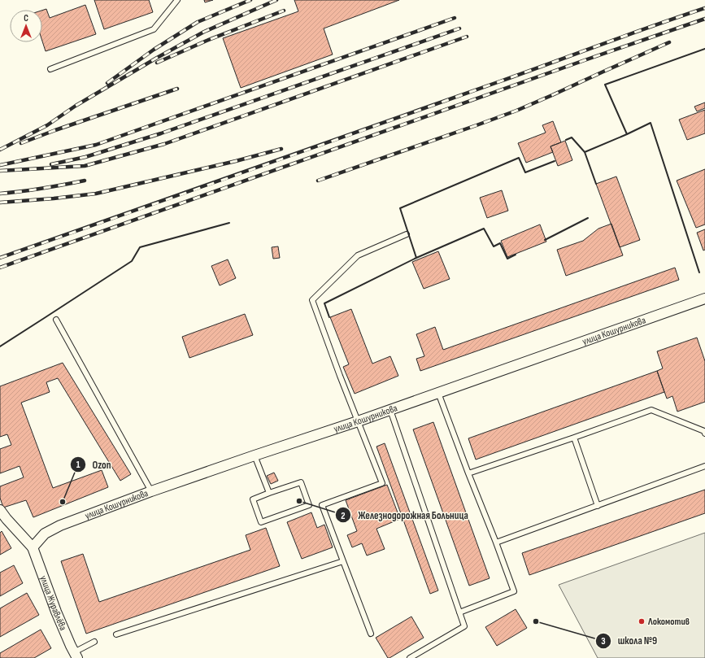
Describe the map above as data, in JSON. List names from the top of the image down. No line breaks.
{"streets":{"street":["улица Кошурникова","улица Журавлёва"]},"crossings":[["улица Кошурникова","улица Журавлёва"]],"places":["Железнодорожная Больница","Ozon","школа №9","Локомотив"],"north":"top"}
